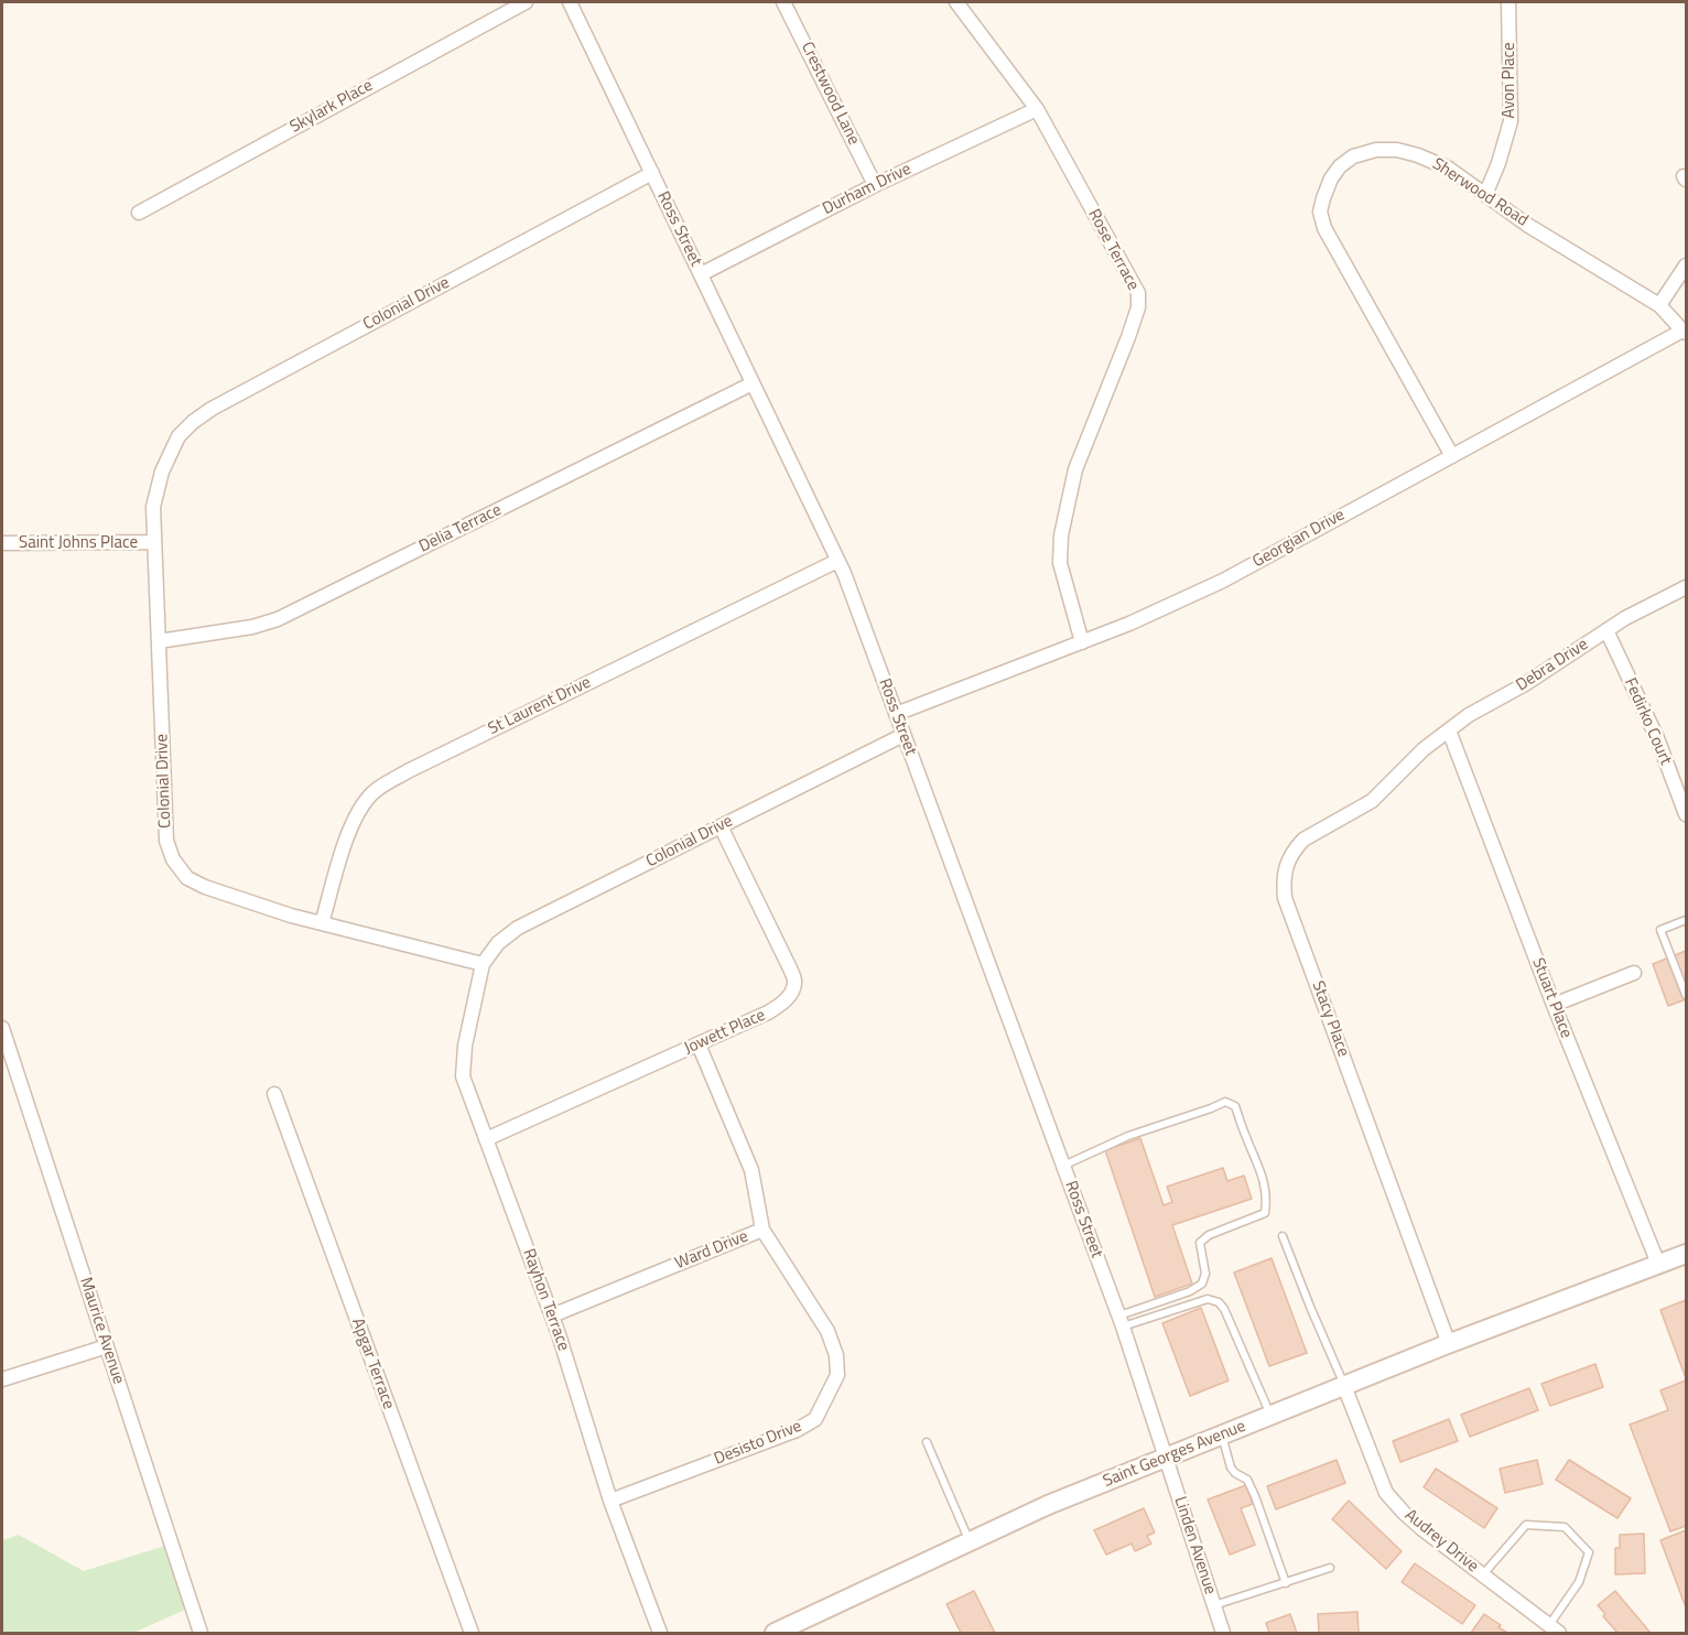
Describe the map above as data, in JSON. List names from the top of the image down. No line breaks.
{"streets":{"main road":["Saint Georges Avenue"],"street":["Avon Place","Crestwood Lane","Skylark Place","Durham Drive","Sherwood Road","Ross Street","Rose Terrace","Colonial Drive","Delia Terrace","Georgian Drive","Saint Johns Place","Debra Drive","St Laurent Drive","Fedirko Court","Stuart Place","Stacy Place","Jowett Place","Ward Drive","Rayhon Terrace","Maurice Avenue","Apgar Terrace","Desisto Drive","Audrey Drive","Linden Avenue"]},"crossings":[["Avon Place","Sherwood Road"],["Crestwood Lane","Durham Drive"],["Durham Drive","Ross Street"],["Durham Drive","Rose Terrace"],["Sherwood Road","Georgian Drive"],["Ross Street","Colonial Drive"],["Ross Street","Delia Terrace"],["Ross Street","Georgian Drive"],["Ross Street","St Laurent Drive"],["Ross Street","Saint Georges Avenue"],["Ross Street","Linden Avenue"],["Rose Terrace","Georgian Drive"],["Colonial Drive","Delia Terrace"],["Colonial Drive","Saint Johns Place"],["Colonial Drive","St Laurent Drive"],["Colonial Drive","Jowett Place"],["Colonial Drive","Rayhon Terrace"],["Debra Drive","Fedirko Court"],["Debra Drive","Stuart Place"],["Debra Drive","Stacy Place"],["Stuart Place","Saint Georges Avenue"],["Stacy Place","Saint Georges Avenue"],["Jowett Place","Ward Drive"],["Jowett Place","Rayhon Terrace"],["Ward Drive","Rayhon Terrace"],["Ward Drive","Desisto Drive"],["Rayhon Terrace","Desisto Drive"],["Saint Georges Avenue","Audrey Drive"],["Saint Georges Avenue","Linden Avenue"]]}
